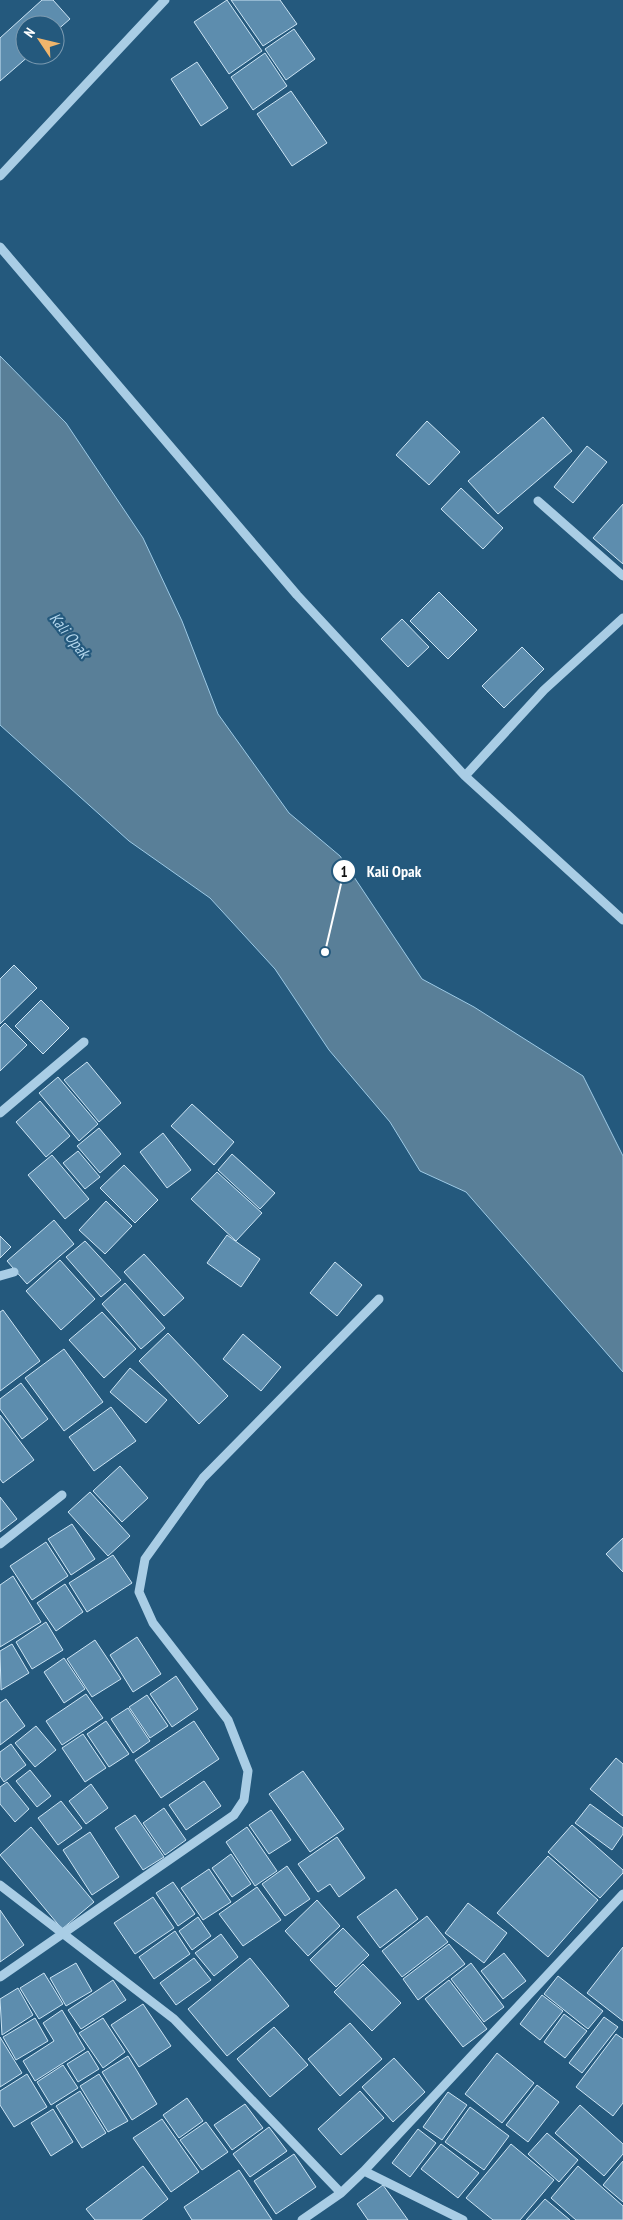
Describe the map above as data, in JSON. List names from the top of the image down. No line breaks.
{"water":["Kali Opak"],"places":["Kali Opak"],"north":"top left"}
